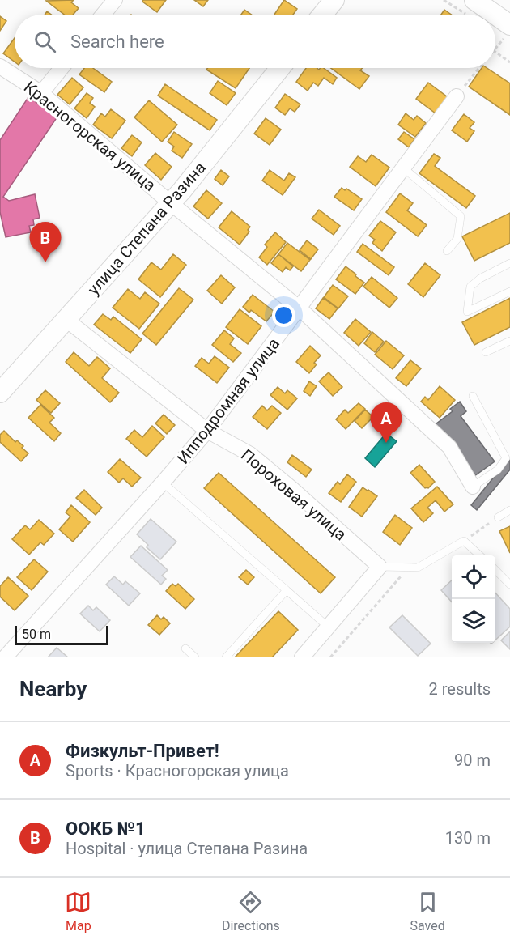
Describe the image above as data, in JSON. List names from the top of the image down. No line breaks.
{"streets":{"main road":["улица Степана Разина"],"street":["Красногорская улица","Ипподромная улица","Пороховая улица"]},"crossings":[["Красногорская улица","улица Степана Разина"],["Красногорская улица","Ипподромная улица"],["улица Степана Разина","Пороховая улица"],["Ипподромная улица","Пороховая улица"]],"scale_bar":"50 m","page":{"search":"Search here","pins":["B","A"],"scale":"50 m","heading":["Nearby","2 results"],"list":[{"mark":"A","name":"Физкульт-Привет!","note":"Sports · Красногорская улица","value":"90 m"},{"mark":"B","name":"ООКБ №1","note":"Hospital · улица Степана Разина","value":"130 m"}],"nav":["Map","Directions","Saved"]}}
